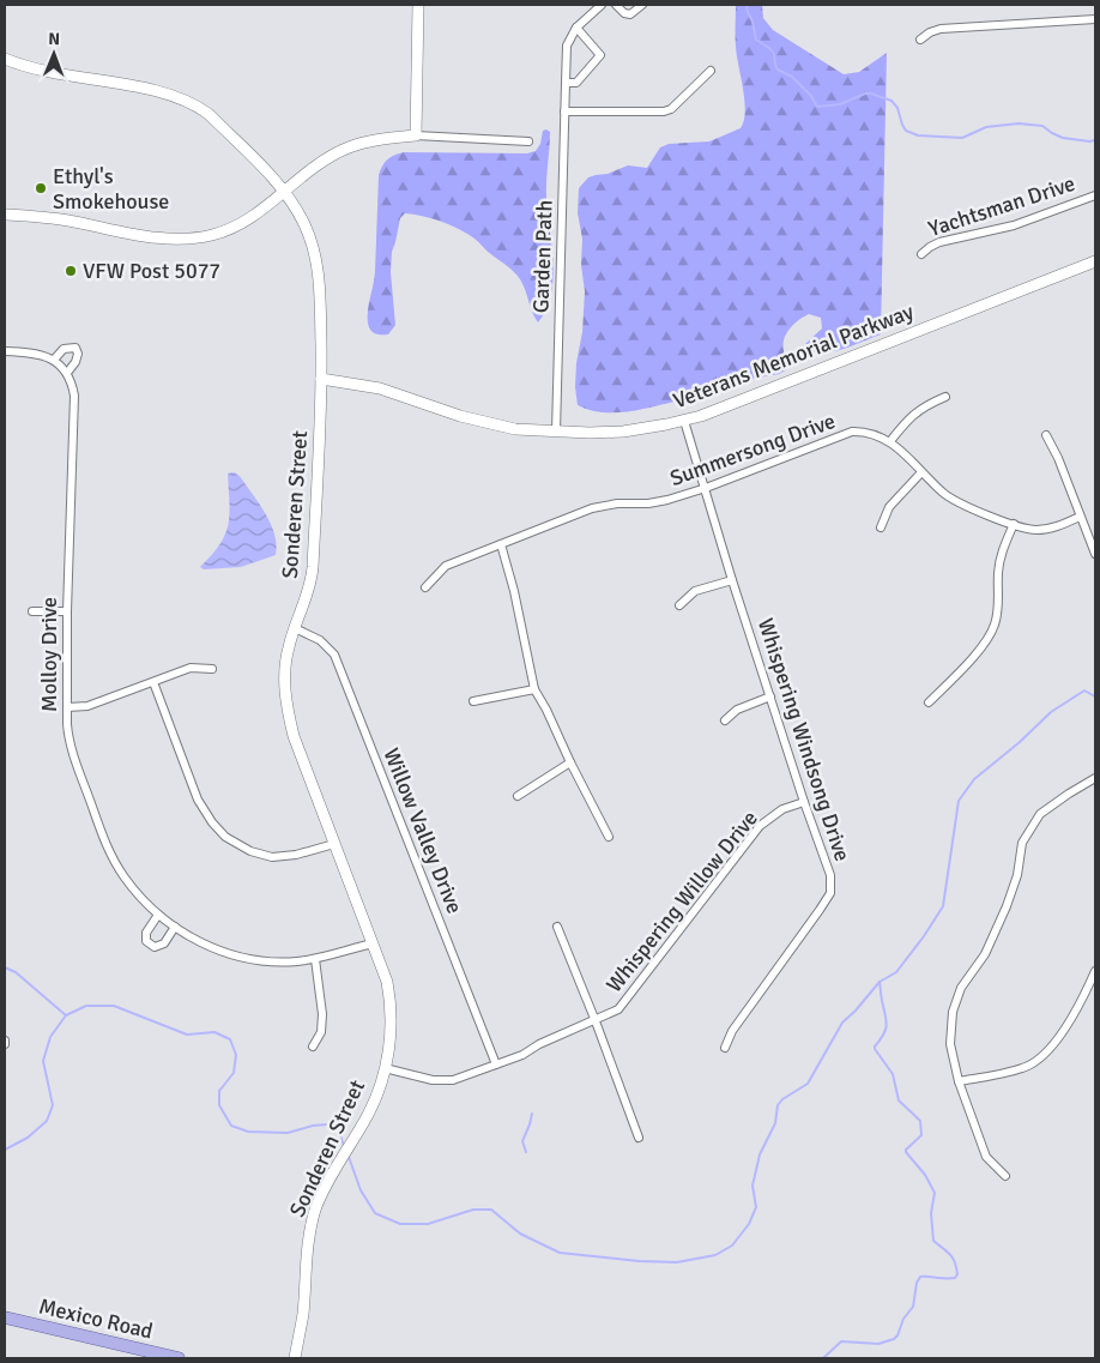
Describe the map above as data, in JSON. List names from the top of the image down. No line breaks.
{"streets":{"main road":["Mexico Road"],"street":["Yachtsman Drive","Garden Path","Veterans Memorial Parkway","Summersong Drive","Sonderen Street","Molloy Drive","Whispering Windsong Drive","Willow Valley Drive","Whispering Willow Drive"]},"crossings":[["Garden Path","Veterans Memorial Parkway"],["Veterans Memorial Parkway","Sonderen Street"],["Veterans Memorial Parkway","Whispering Windsong Drive"],["Summersong Drive","Whispering Windsong Drive"],["Sonderen Street","Molloy Drive"],["Sonderen Street","Willow Valley Drive"],["Sonderen Street","Whispering Willow Drive"],["Whispering Windsong Drive","Whispering Willow Drive"],["Willow Valley Drive","Whispering Willow Drive"]],"places":["Ethyl's Smokehouse","VFW Post 5077"],"north":"top"}
